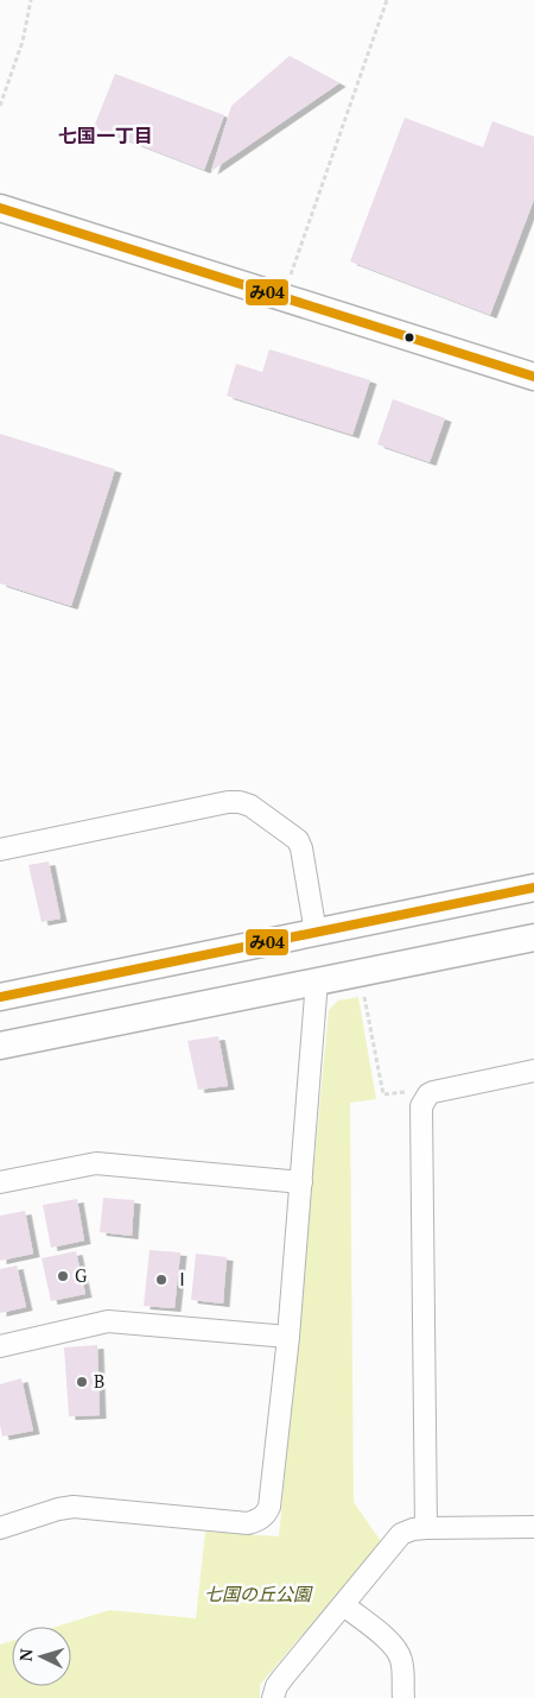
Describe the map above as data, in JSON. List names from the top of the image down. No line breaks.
{"districts":["七国一丁目"],"parks":["七国の丘公園"],"places":["G","Ⅰ","B"],"lines":["transit line み04"],"north":"left"}
